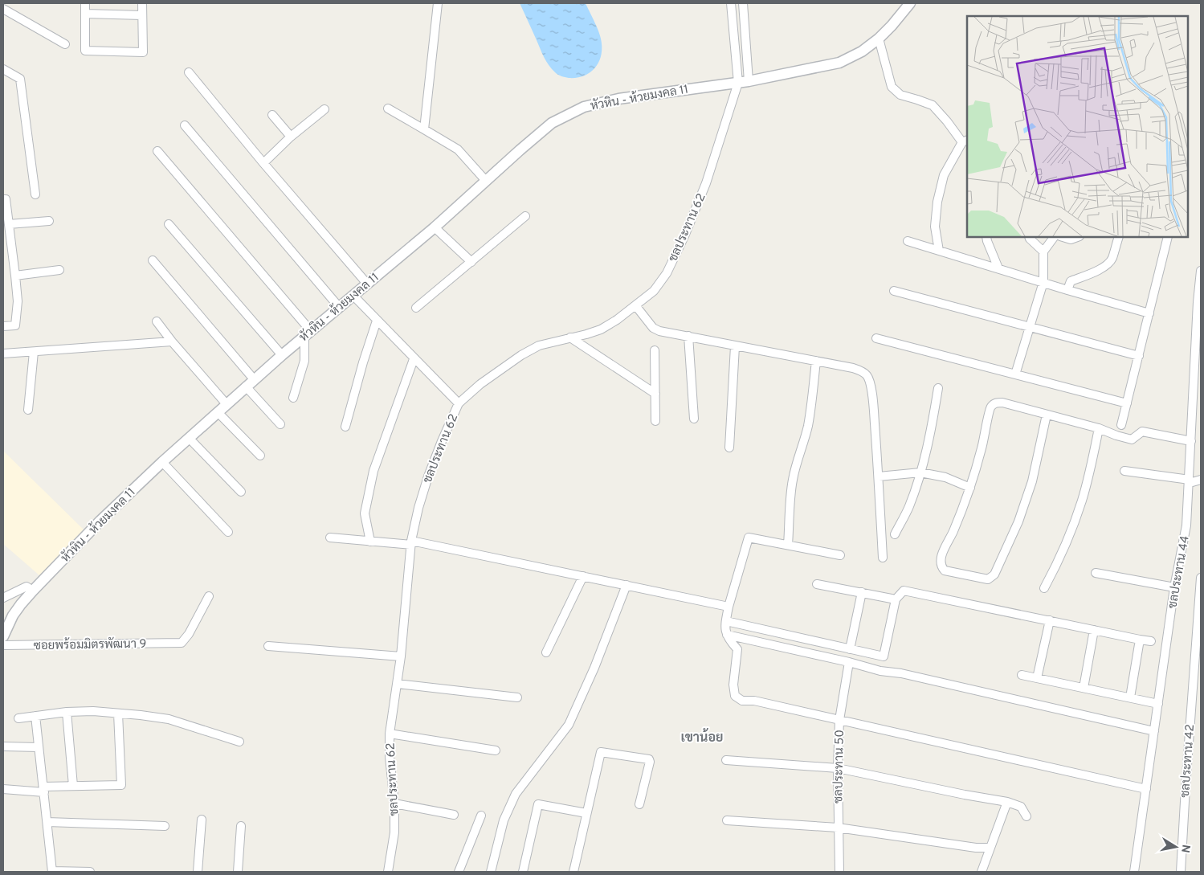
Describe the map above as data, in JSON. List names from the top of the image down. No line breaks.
{"streets":{"street":["หัวหิน - ห้วยมงคล 11","ชลประทาน 62","ชลประทาน 44","ซอยพร้อมมิตรพัฒนา 9","ชลประทาน 42","ชลประทาน 50"]},"crossings":[["หัวหิน - ห้วยมงคล 11","ชลประทาน 62"]],"districts":["เขาน้อย"],"north":"right"}
